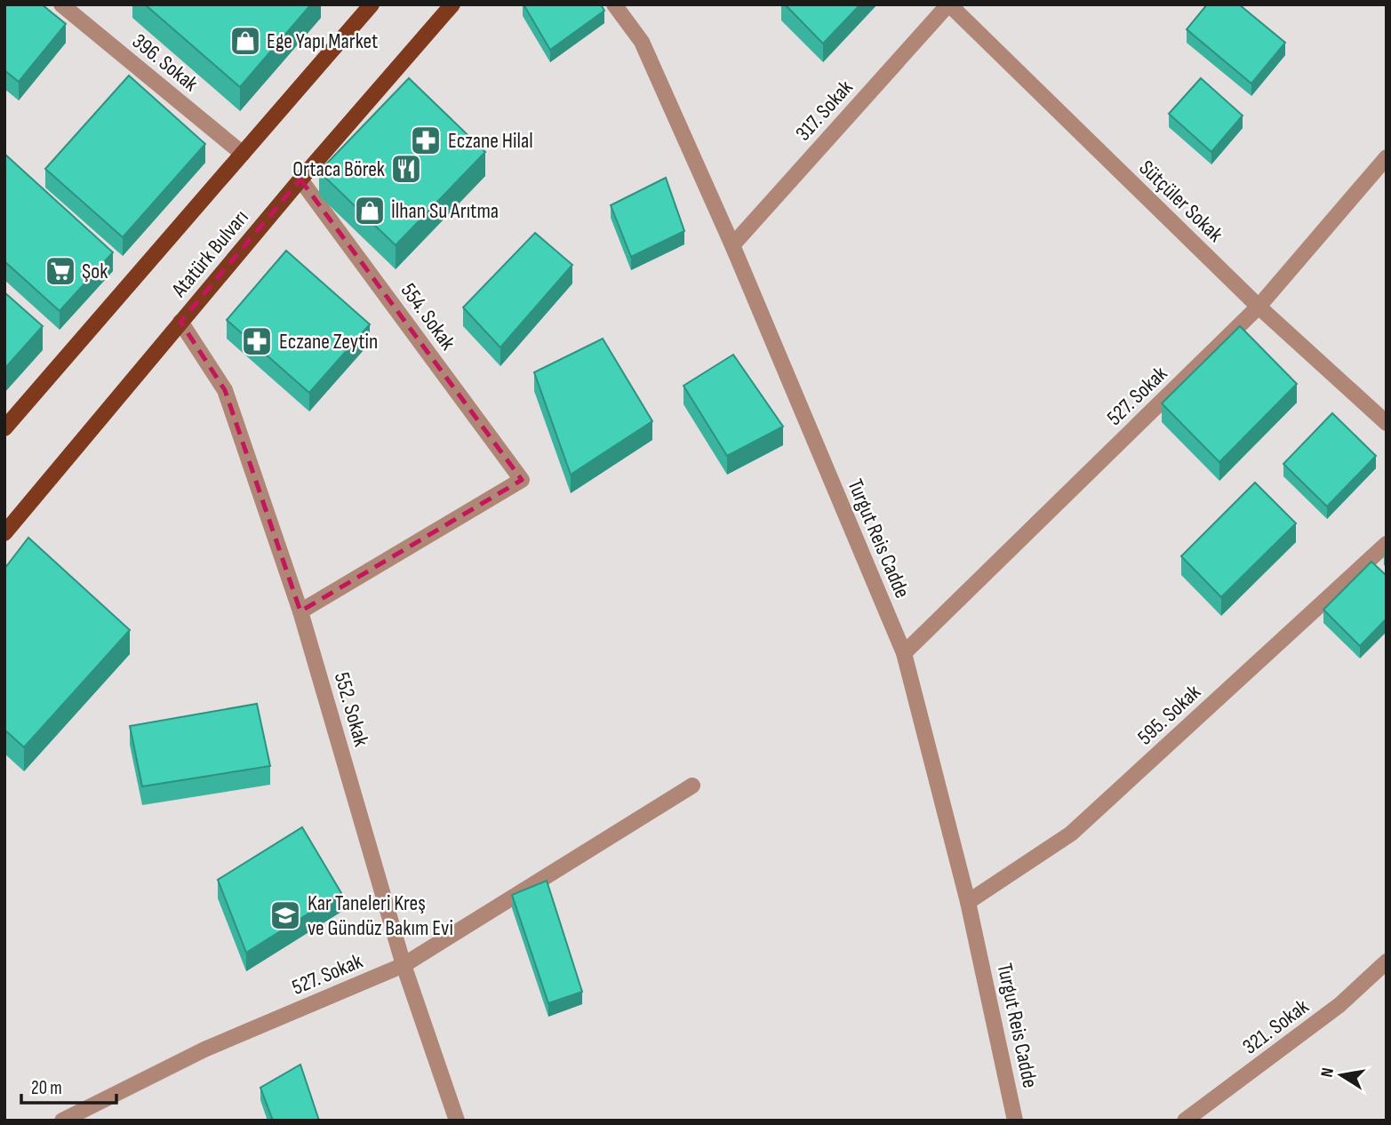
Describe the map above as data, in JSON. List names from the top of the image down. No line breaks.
{"streets":{"main road":["Atatürk Bulvarı"],"street":["396. Sokak","317. Sokak","Sütçüler Sokak","554. Sokak","527. Sokak","Turgut Reis Cadde","552. Sokak","595. Sokak","321. Sokak"]},"crossings":[["396. Sokak","Atatürk Bulvarı"],["317. Sokak","Sütçüler Sokak"],["317. Sokak","Turgut Reis Cadde"],["Sütçüler Sokak","527. Sokak"],["Atatürk Bulvarı","554. Sokak"],["Atatürk Bulvarı","552. Sokak"],["554. Sokak","552. Sokak"],["527. Sokak","Turgut Reis Cadde"],["527. Sokak","552. Sokak"],["Turgut Reis Cadde","595. Sokak"]],"places":{"shop":["Ege Yapı Market","İlhan Su Arıtma"],"pharmacy":["Eczane Hilal","Eczane Zeytin"],"restaurant":["Ortaca Börek"],"supermarket":["Şok"],"school or university":["Kar Taneleri Kreş ve Gündüz Bakım Evi"]},"scale_bar":"20 m","north":"left"}
